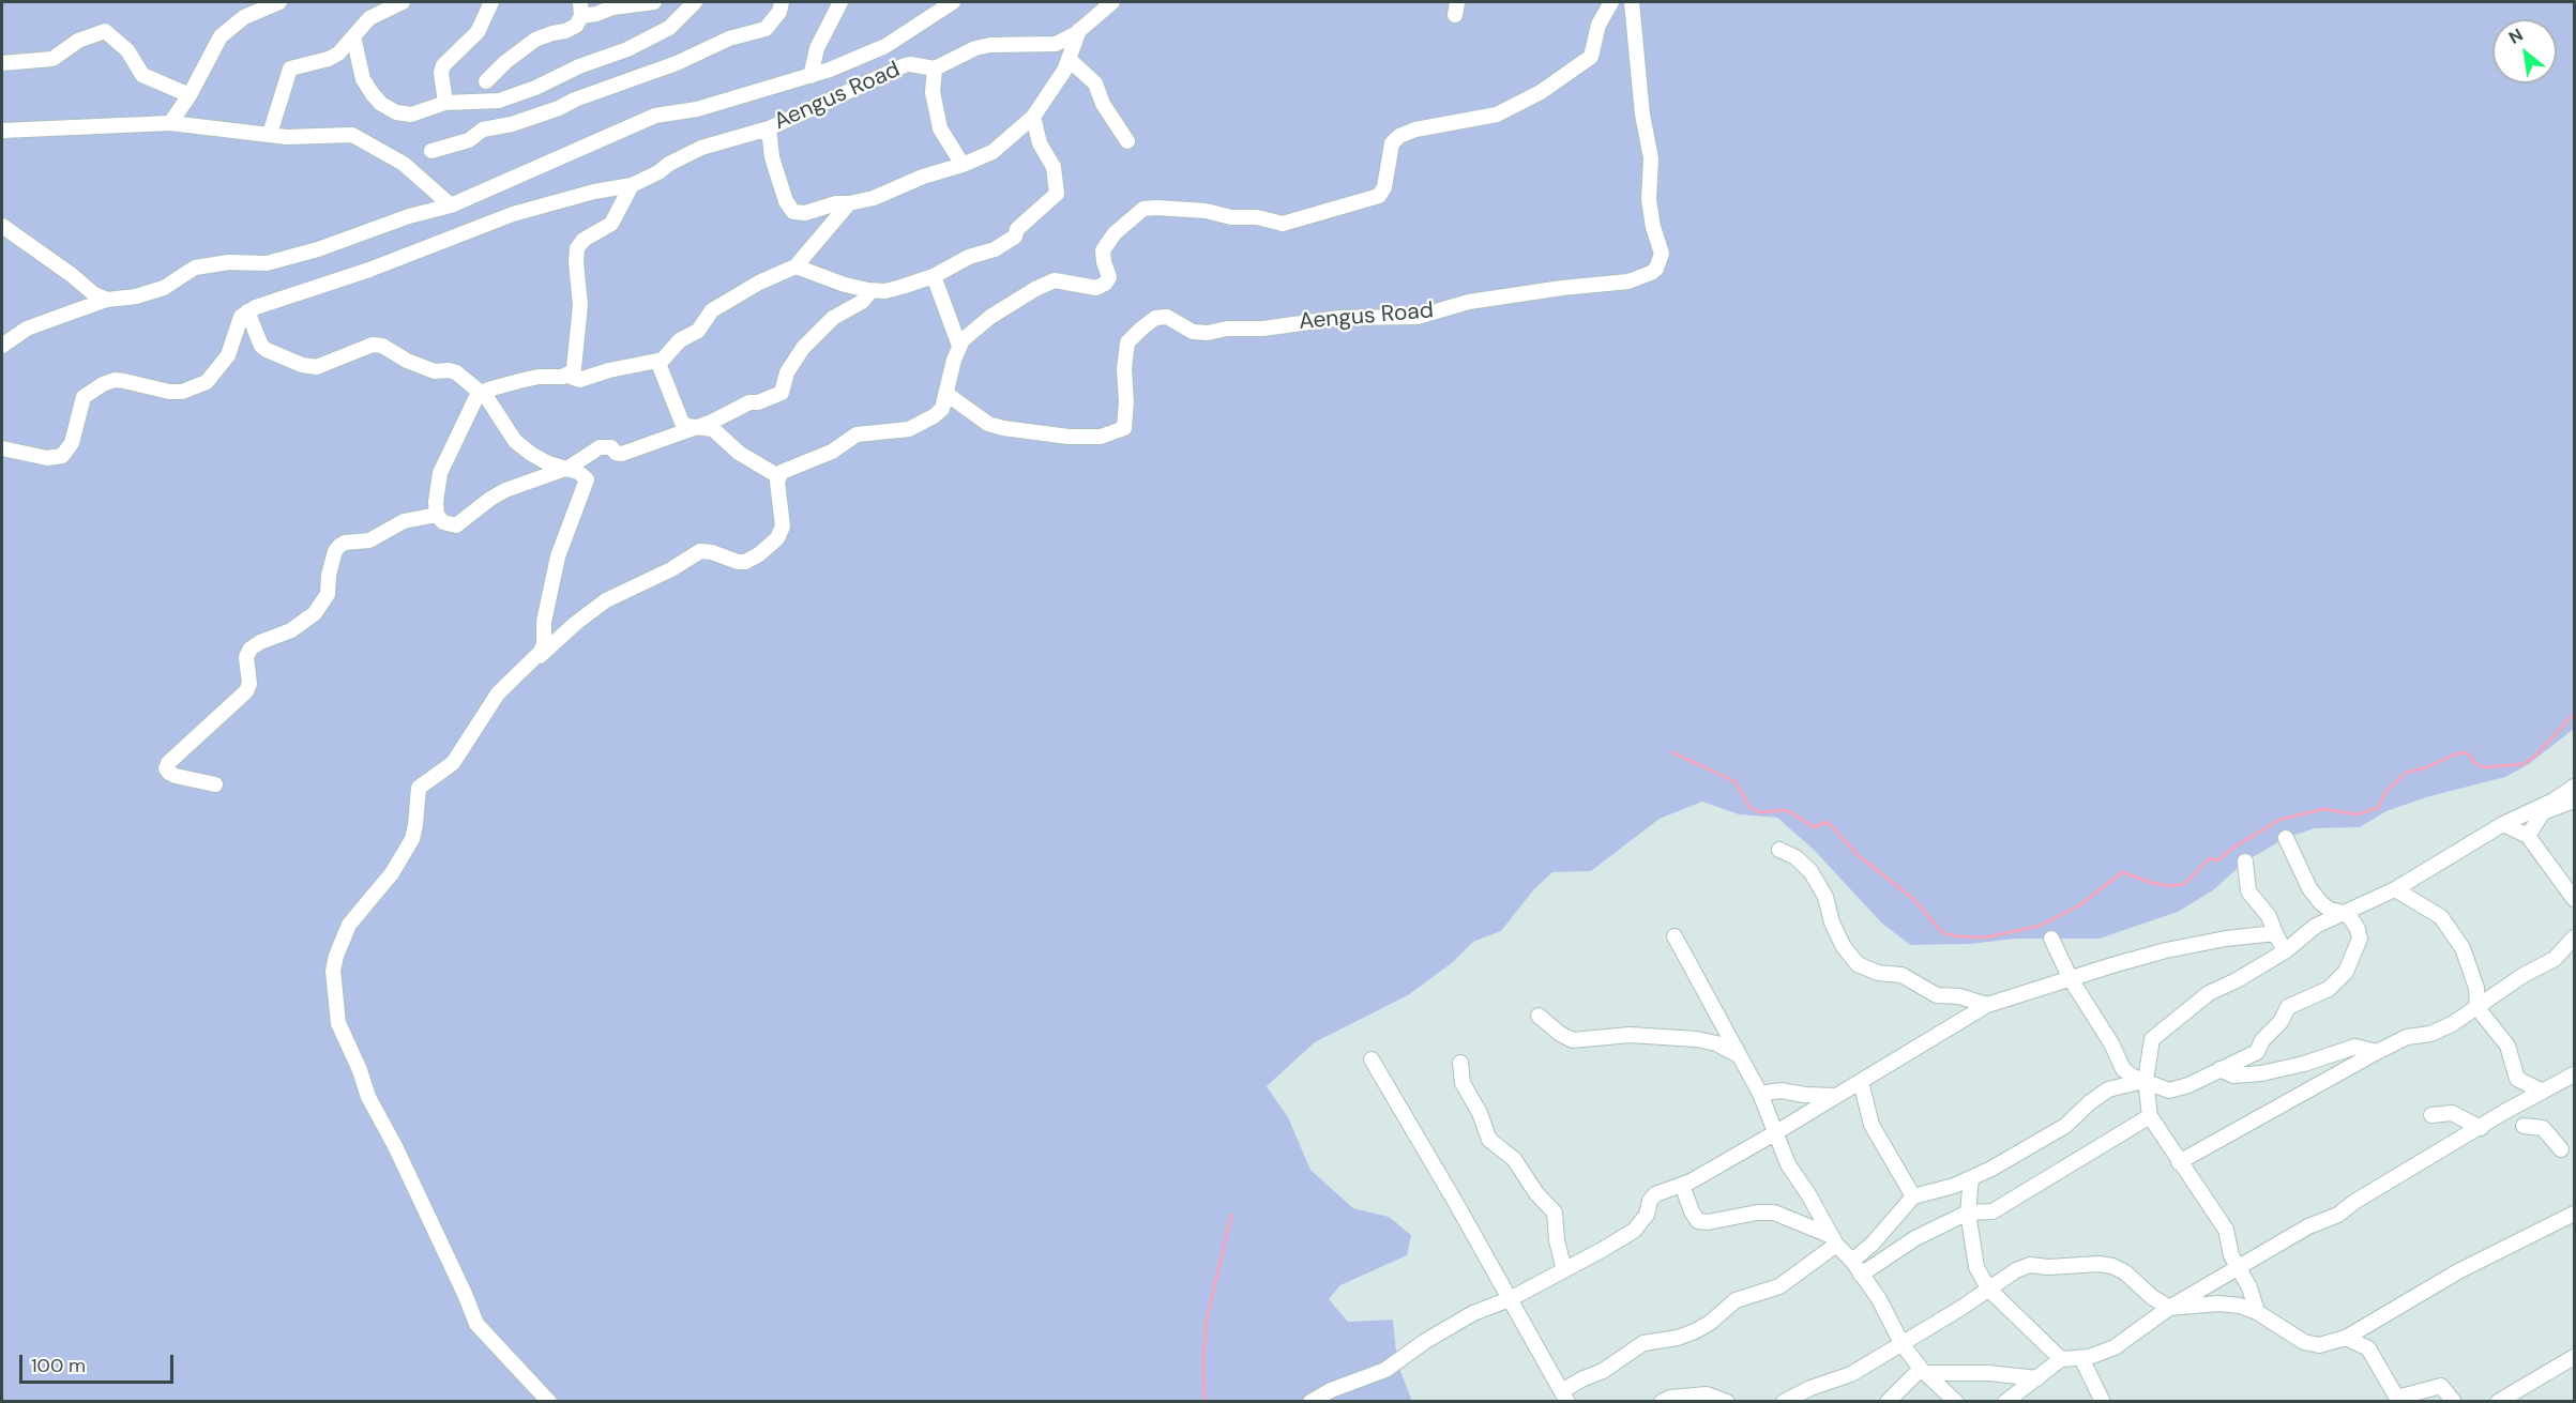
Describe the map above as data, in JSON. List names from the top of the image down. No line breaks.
{"streets":{"street":["Aengus Road"]},"scale_bar":"100 m","north":"top left"}
